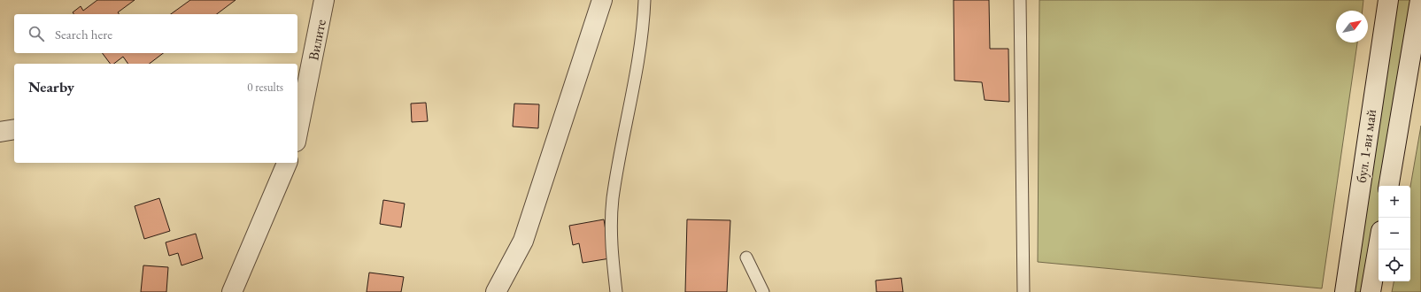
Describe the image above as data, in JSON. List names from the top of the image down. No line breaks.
{"streets":{"street":["Вилите","бул. 1-ви май"]},"north":"top right","page":{"search":"Search here","heading":["Nearby","0 results"],"map_buttons":["+","−"]}}
